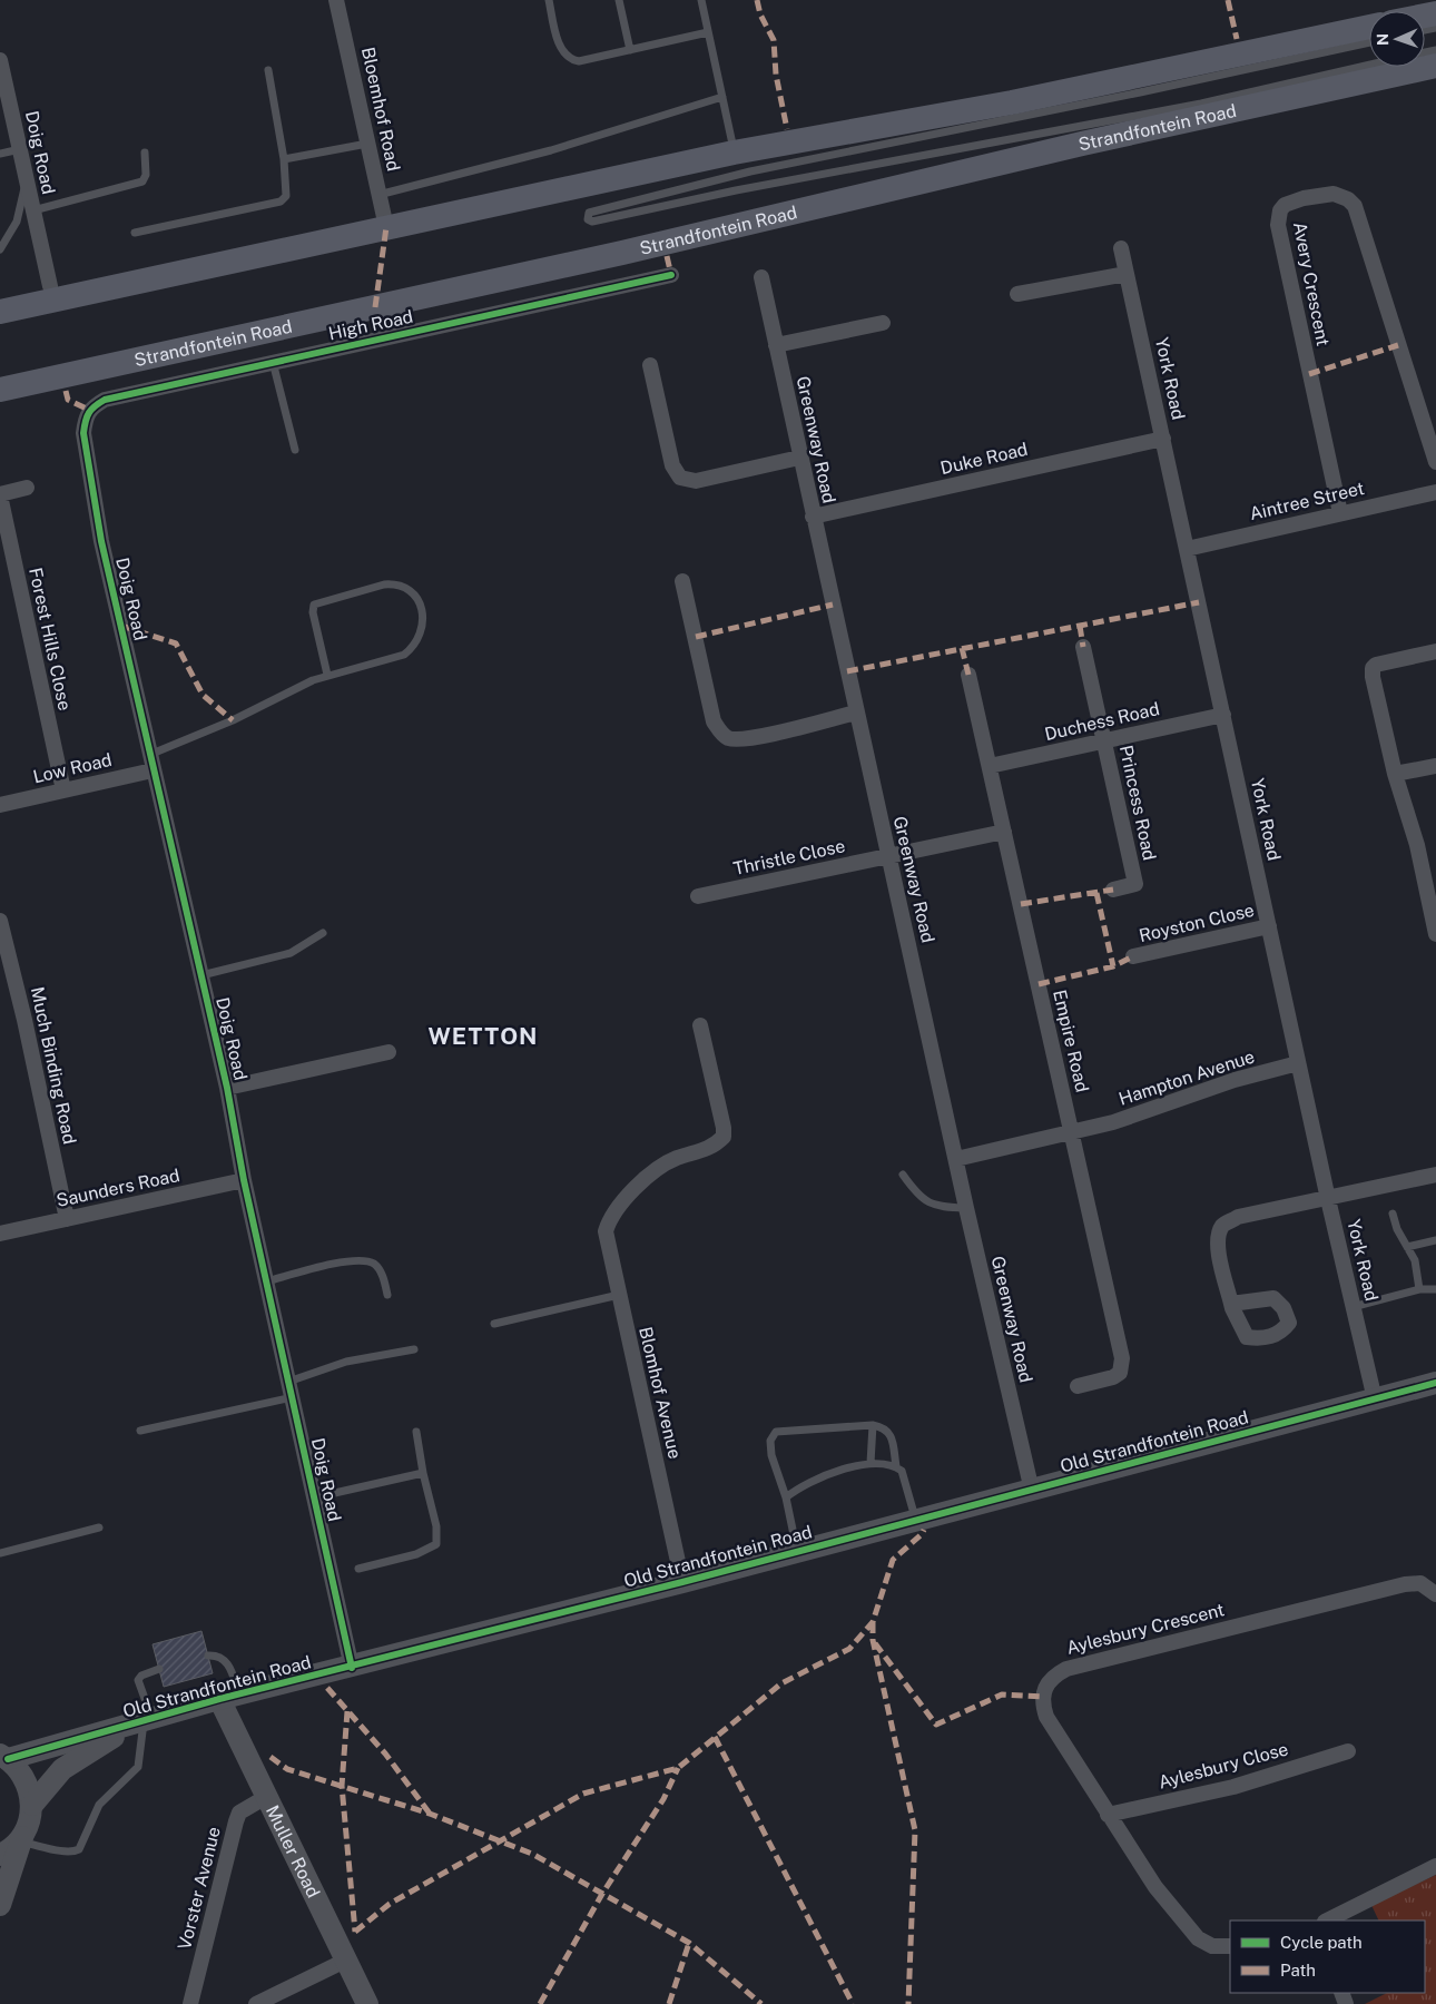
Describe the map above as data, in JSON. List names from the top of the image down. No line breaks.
{"streets":{"main road":["Strandfontein Road"],"street":["Bloemhof Road","Doig Road","Avery Crescent","High Road","York Road","Greenway Road","Duke Road","Aintree Street","Forest Hills Close","Duchess Road","Low Road","Princess Road","Thristle Close","Royston Close","Empire Road","Much Binding Road","Hampton Avenue","Saunders Road","Blomhof Avenue","Old Strandfontein Road","Aylesbury Crescent","Aylesbury Close","Muller Road","Vorster Avenue"]},"crossings":[["Doig Road","High Road"],["Doig Road","Low Road"],["Doig Road","Saunders Road"],["Doig Road","Old Strandfontein Road"],["Avery Crescent","Aintree Street"],["York Road","Duke Road"],["York Road","Aintree Street"],["York Road","Duchess Road"],["York Road","Royston Close"],["York Road","Hampton Avenue"],["York Road","Old Strandfontein Road"],["Greenway Road","Duke Road"],["Greenway Road","Thristle Close"],["Greenway Road","Hampton Avenue"],["Greenway Road","Old Strandfontein Road"],["Forest Hills Close","Low Road"],["Duchess Road","Princess Road"],["Duchess Road","Empire Road"],["Thristle Close","Empire Road"],["Empire Road","Hampton Avenue"],["Much Binding Road","Saunders Road"],["Blomhof Avenue","Old Strandfontein Road"],["Old Strandfontein Road","Muller Road"],["Aylesbury Crescent","Aylesbury Close"],["Muller Road","Vorster Avenue"]],"districts":["WETTON"],"legend":["Cycle path","Path"],"north":"left"}
